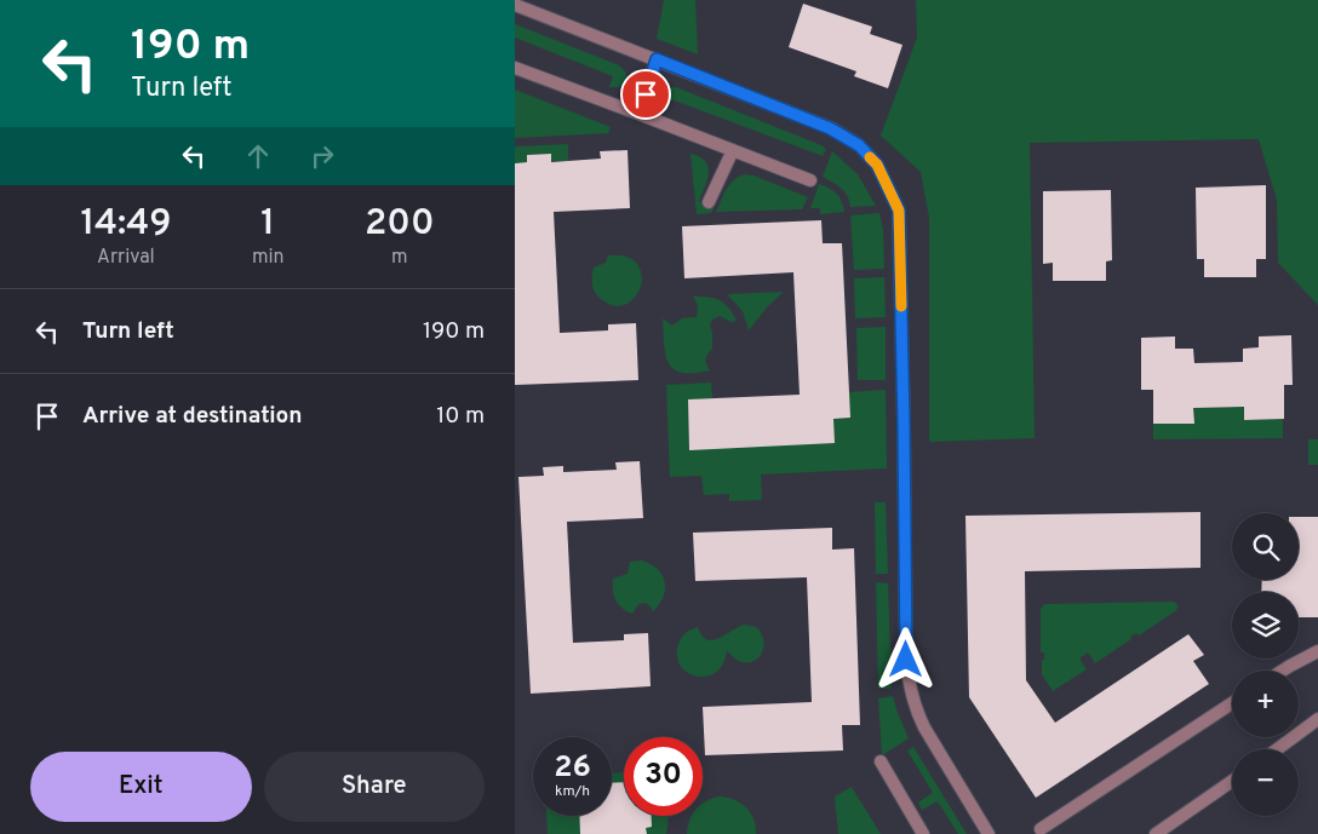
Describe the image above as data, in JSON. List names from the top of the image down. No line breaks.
{"page":{"turn":["190 m","Turn left"],"eta":["14:49","Arrival","1","min","200","m"],"list":[{"name":"Turn left","value":"190 m"},{"name":"Arrive at destination","value":"10 m"}],"map_buttons":["+","−"],"speed":"26 km/h","limit":"30","buttons":["Exit","Share"]}}
